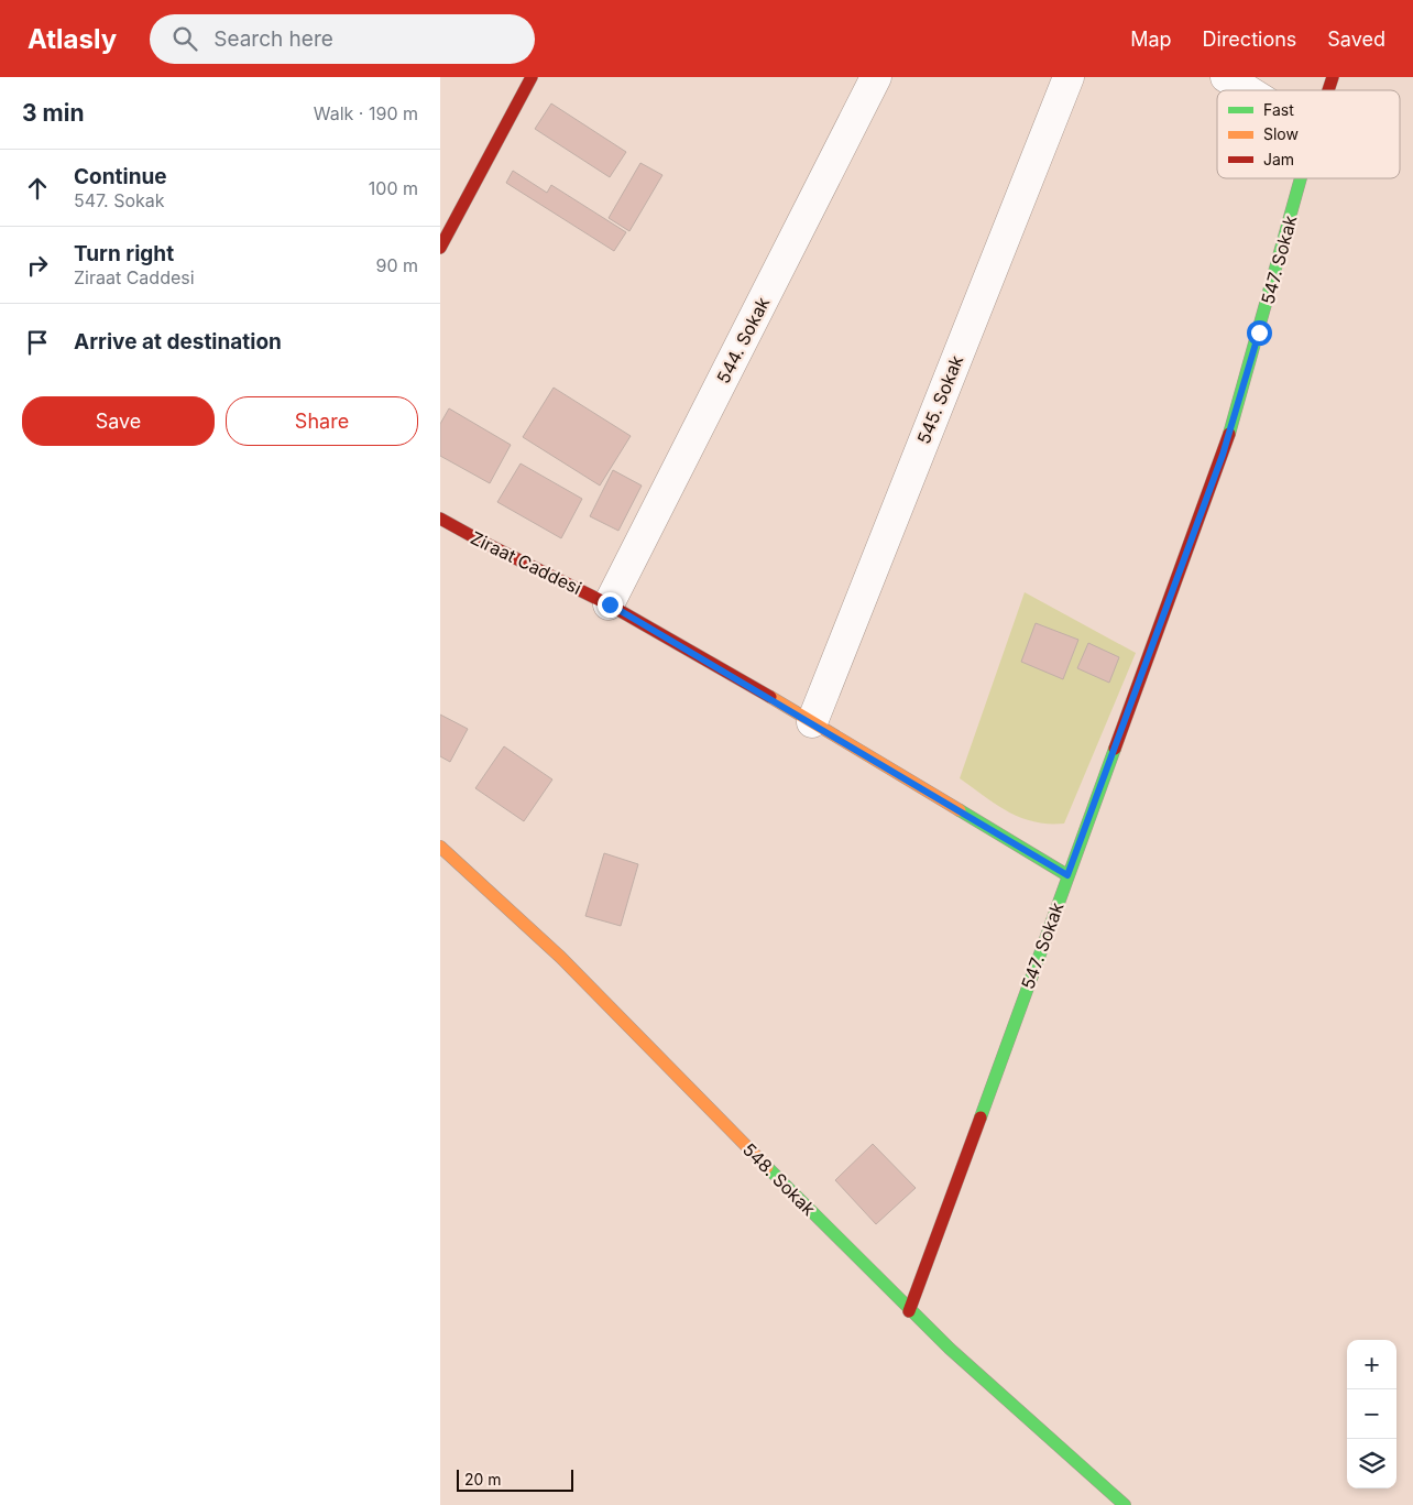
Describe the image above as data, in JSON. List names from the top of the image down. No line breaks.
{"streets":{"street":["547. Sokak","544. Sokak","545. Sokak","Ziraat Caddesi","548. Sokak"]},"crossings":[["547. Sokak","Ziraat Caddesi"],["547. Sokak","548. Sokak"],["544. Sokak","Ziraat Caddesi"],["545. Sokak","Ziraat Caddesi"]],"legend":["Fast","Slow","Jam"],"scale_bar":"20 m","page":{"header":"Atlasly","search":"Search here","nav":["Map","Directions","Saved"],"heading":["3 min","Walk · 190 m"],"list":[["Continue","547. Sokak","100 m"],["Turn right","Ziraat Caddesi","90 m"],"Arrive at destination"],"buttons":["Save","Share"],"map_buttons":["+","−"],"scale":"20 m"}}
